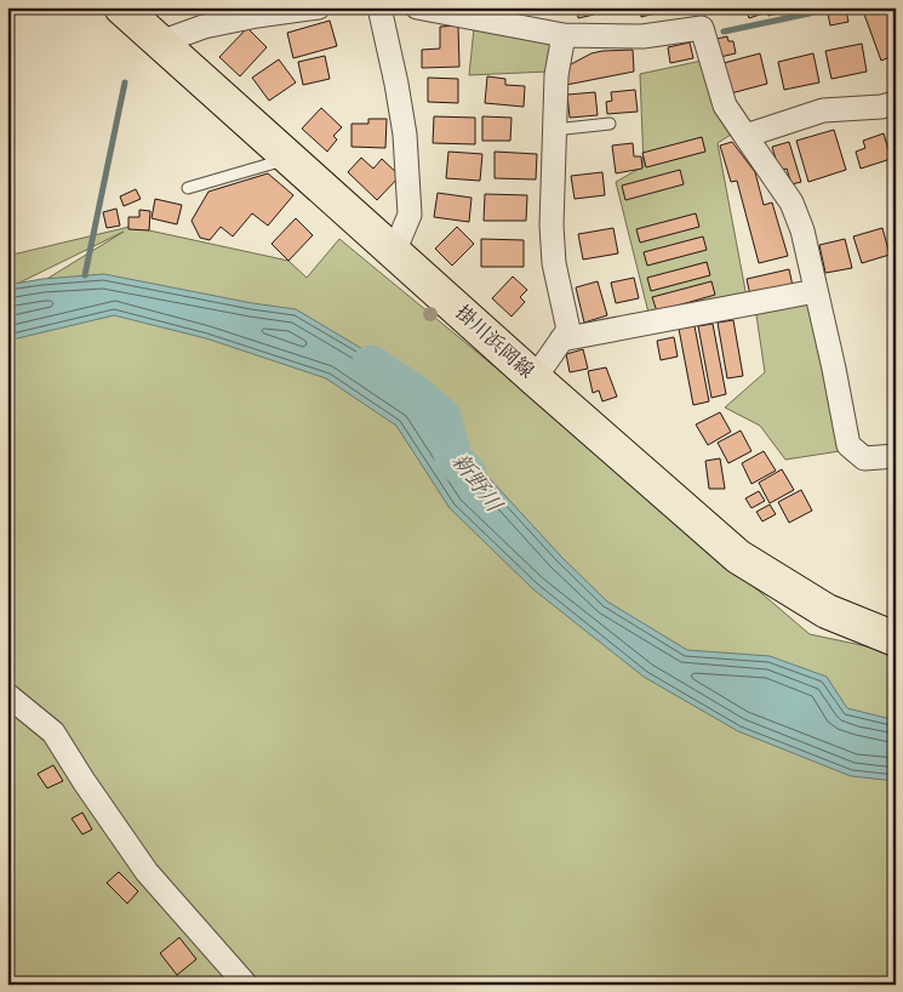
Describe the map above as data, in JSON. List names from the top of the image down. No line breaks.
{"streets":{"main road":["掛川浜岡線"]},"water":["新野川"]}
